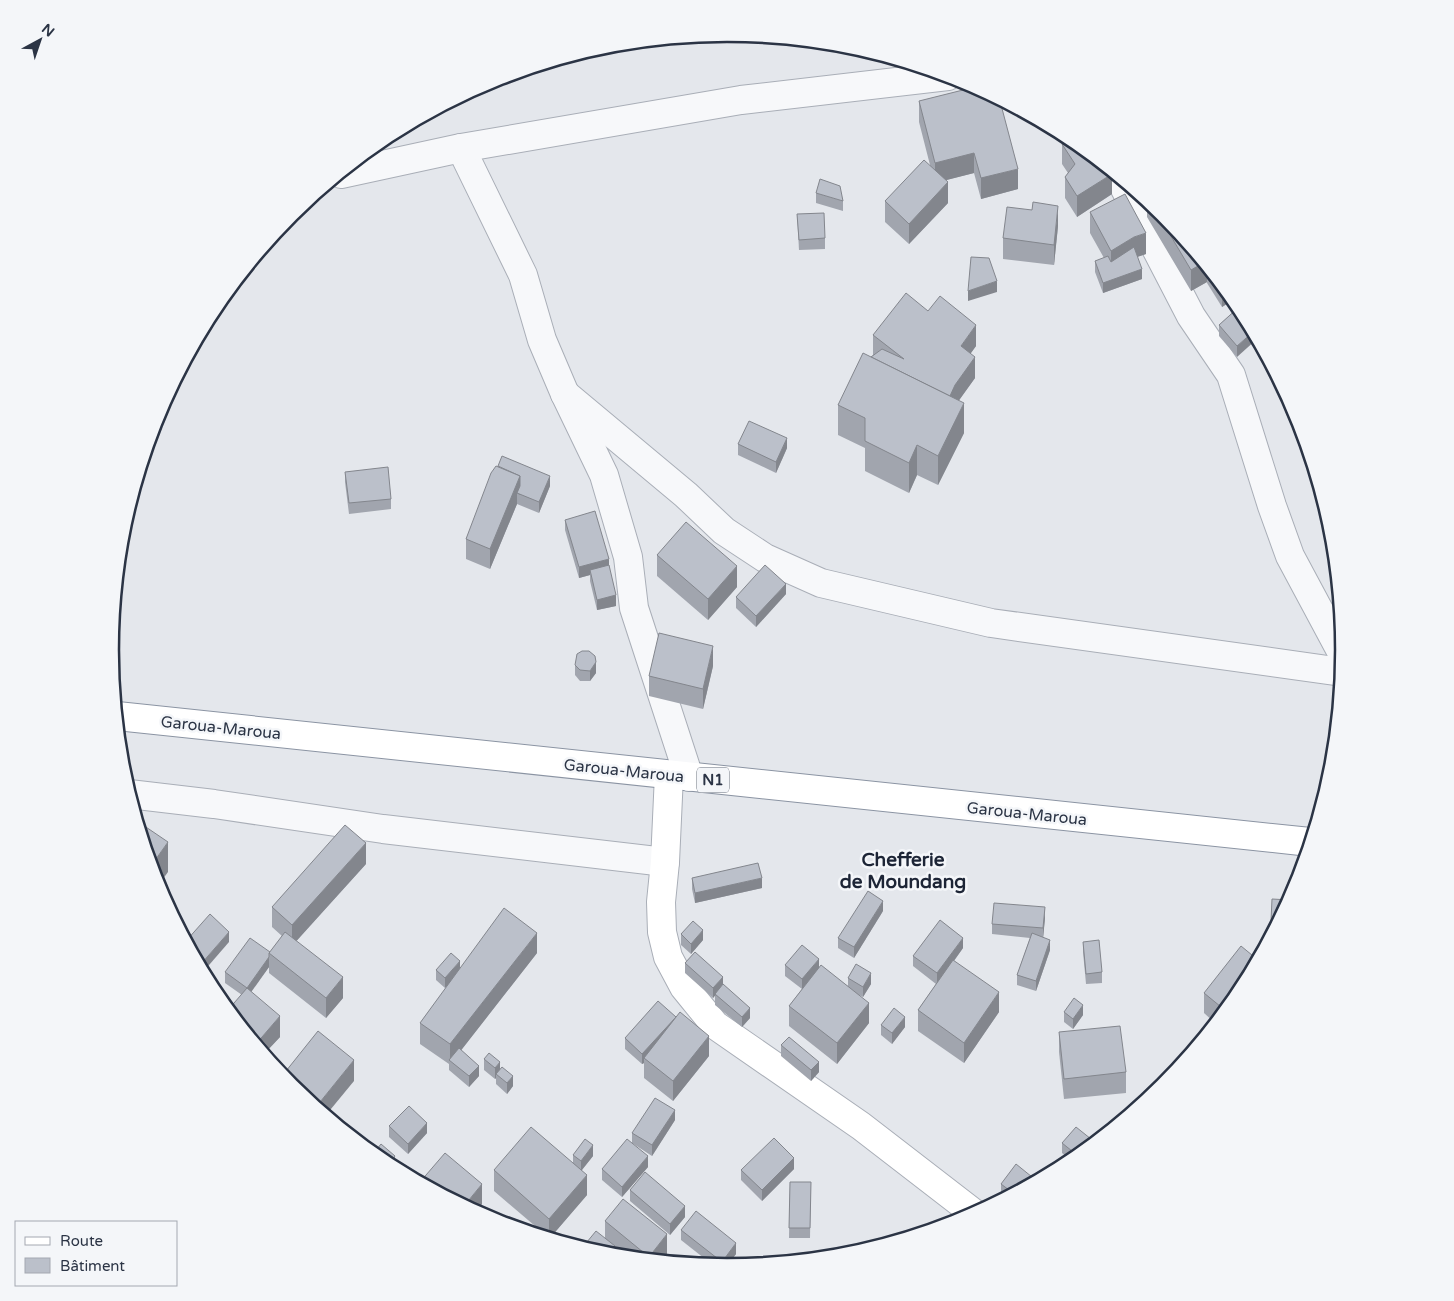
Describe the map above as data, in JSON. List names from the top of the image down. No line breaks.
{"streets":{"main road":["Garoua-Maroua","N1"]},"districts":["Chefferie de Moundang"],"legend":["Route","Bâtiment"],"north":"top right"}
